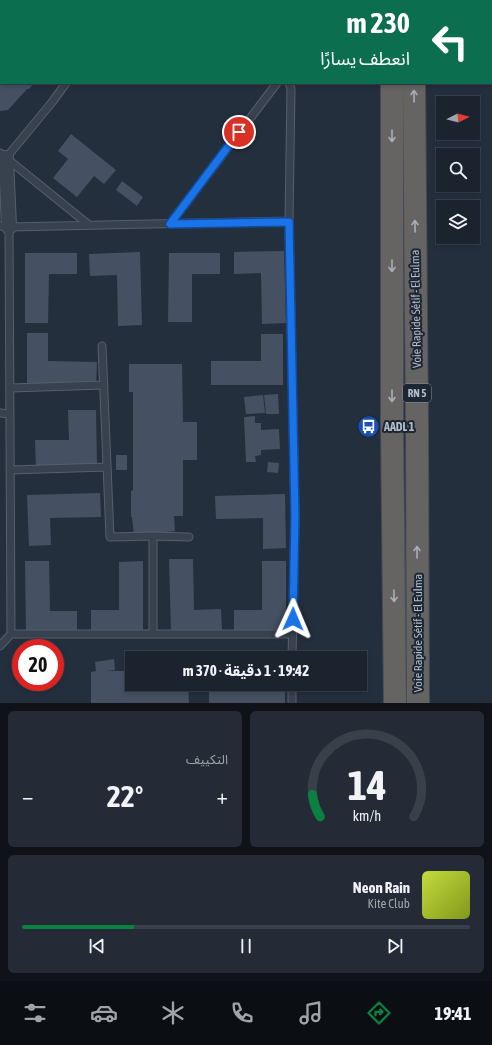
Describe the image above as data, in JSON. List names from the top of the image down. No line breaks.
{"streets":{"highway":["Voie Rapide Sétif - El Eulma","RN 5"]},"places":{"bus stop":["AADL 1"]},"north":"right","page":{"turn":["230 m","انعطف يسارًا"],"limit":"20","trip":"19:42 · 1 دقيقة · 370 m","tile":"التكييف","heat":["−","22°","+"],"song":["Neon Rain","Kite Club"],"tabs":"19:41","gauge":["14","km/h"]}}
